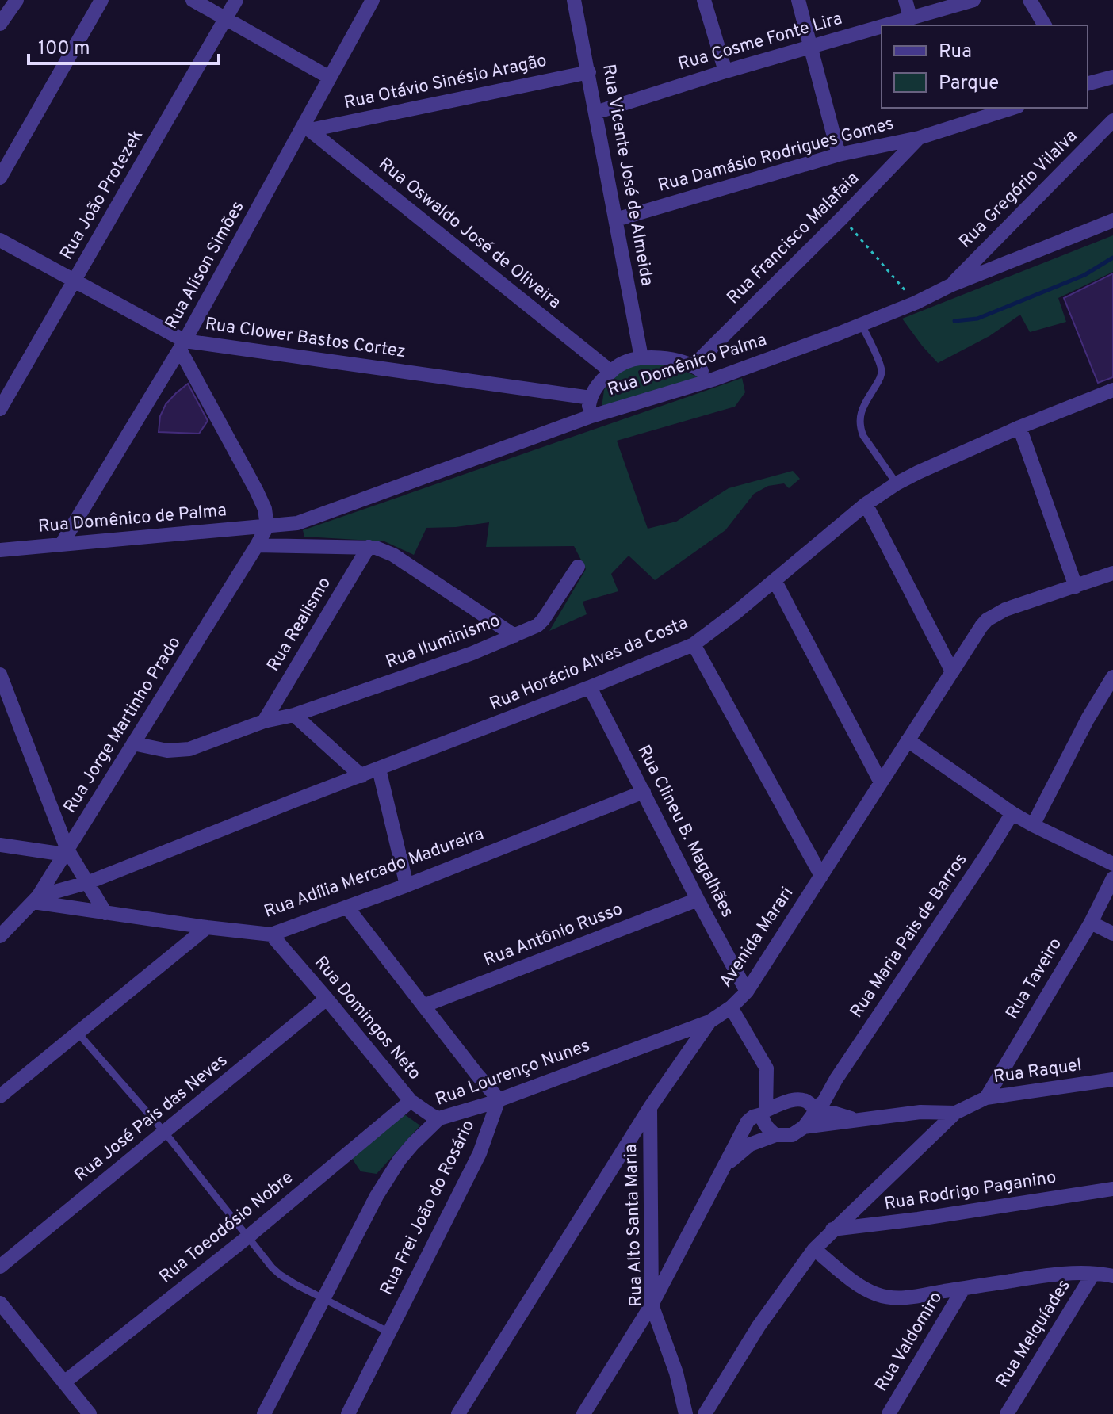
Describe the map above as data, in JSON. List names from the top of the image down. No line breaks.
{"streets":{"street":["Rua Cosme Fonte Lira","Rua Otávio Sinésio Aragão","Rua Damásio Rodrigues Gomes","Rua Vicente José de Almeida","Rua Gregório Vilalva","Rua João Protezek","Rua Oswaldo José de Oliveira","Rua Francisco Malafaia","Rua Alison Simões","Rua Clower Bastos Cortez","Rua Domênico Palma","Rua Domênico de Palma","Rua Realismo","Rua Iluminismo","Rua Horácio Alves da Costa","Rua Jorge Martinho Prado","Rua Clineu B. Magalhães","Rua Adília Mercado Madureira","Rua Antônio Russo","Rua Maria Pais de Barros","Avenida Marari","Rua Taveiro","Rua Domingos Neto","Rua Raquel","Rua Lourenço Nunes","Rua José Pais das Neves","Rua Rodrigo Paganino","Rua Frei João do Rosário","Rua Alto Santa Maria","Rua Toeodósio Nobre","Rua Melquíades","Rua Valdomiro"]},"crossings":[["Rua Cosme Fonte Lira","Rua Vicente José de Almeida"],["Rua Otávio Sinésio Aragão","Rua Vicente José de Almeida"],["Rua Otávio Sinésio Aragão","Rua Oswaldo José de Oliveira"],["Rua Otávio Sinésio Aragão","Rua Alison Simões"],["Rua Damásio Rodrigues Gomes","Rua Vicente José de Almeida"],["Rua Damásio Rodrigues Gomes","Rua Francisco Malafaia"],["Rua Gregório Vilalva","Rua Domênico Palma"],["Rua João Protezek","Rua Clower Bastos Cortez"],["Rua Oswaldo José de Oliveira","Rua Alison Simões"],["Rua Alison Simões","Rua Clower Bastos Cortez"],["Rua Alison Simões","Rua Domênico de Palma"],["Rua Domênico Palma","Rua Domênico de Palma"],["Rua Domênico Palma","Rua Jorge Martinho Prado"],["Rua Domênico de Palma","Rua Jorge Martinho Prado"],["Rua Realismo","Rua Iluminismo"],["Rua Iluminismo","Rua Jorge Martinho Prado"],["Rua Horácio Alves da Costa","Rua Jorge Martinho Prado"],["Rua Horácio Alves da Costa","Rua Clineu B. Magalhães"],["Rua Horácio Alves da Costa","Rua Adília Mercado Madureira"],["Rua Jorge Martinho Prado","Rua Adília Mercado Madureira"],["Rua Clineu B. Magalhães","Rua Adília Mercado Madureira"],["Rua Clineu B. Magalhães","Rua Antônio Russo"],["Rua Clineu B. Magalhães","Avenida Marari"],["Rua Adília Mercado Madureira","Rua Domingos Neto"],["Rua Maria Pais de Barros","Rua Raquel"],["Avenida Marari","Rua Lourenço Nunes"],["Avenida Marari","Rua Alto Santa Maria"],["Rua Taveiro","Rua Raquel"],["Rua Domingos Neto","Rua Lourenço Nunes"],["Rua Domingos Neto","Rua José Pais das Neves"],["Rua Domingos Neto","Rua Toeodósio Nobre"],["Rua Lourenço Nunes","Rua Frei João do Rosário"]],"legend":["Rua","Parque"],"scale_bar":"100 m"}
